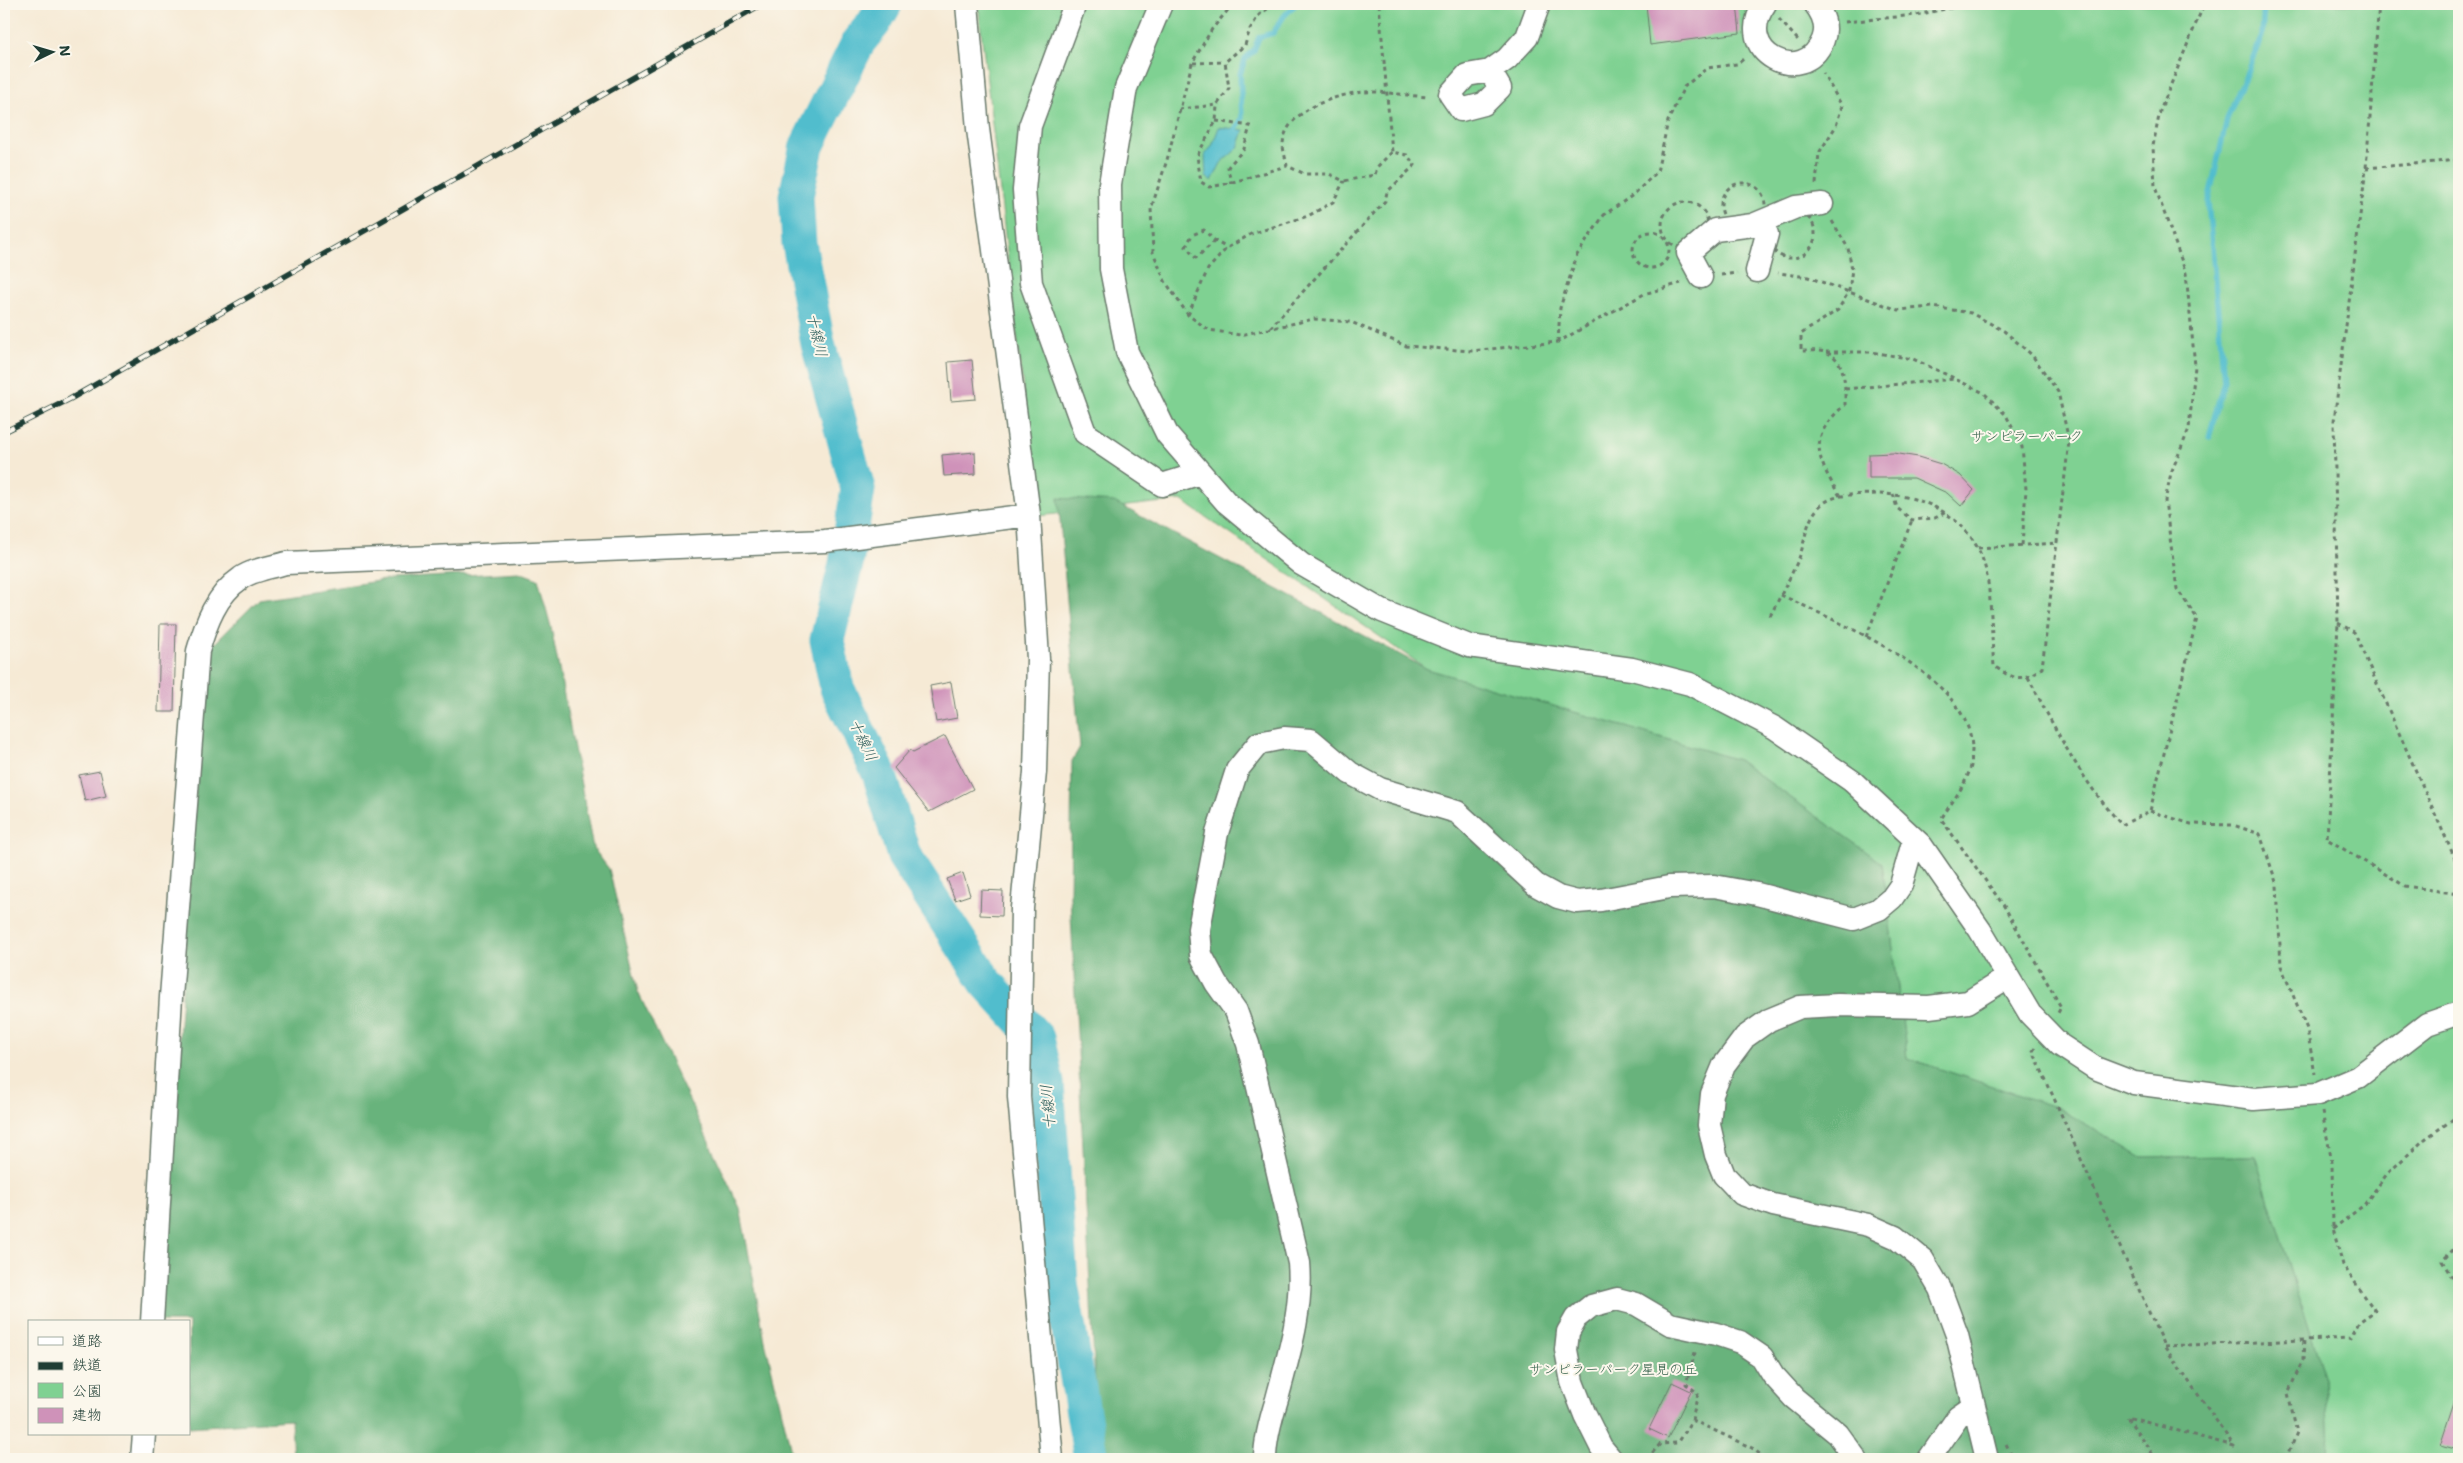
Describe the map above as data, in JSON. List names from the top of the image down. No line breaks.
{"water":["十線川"],"parks":["サンピラーパーク","サンピラーパーク星見の丘"],"legend":["道路","鉄道","公園","建物"],"north":"right"}
